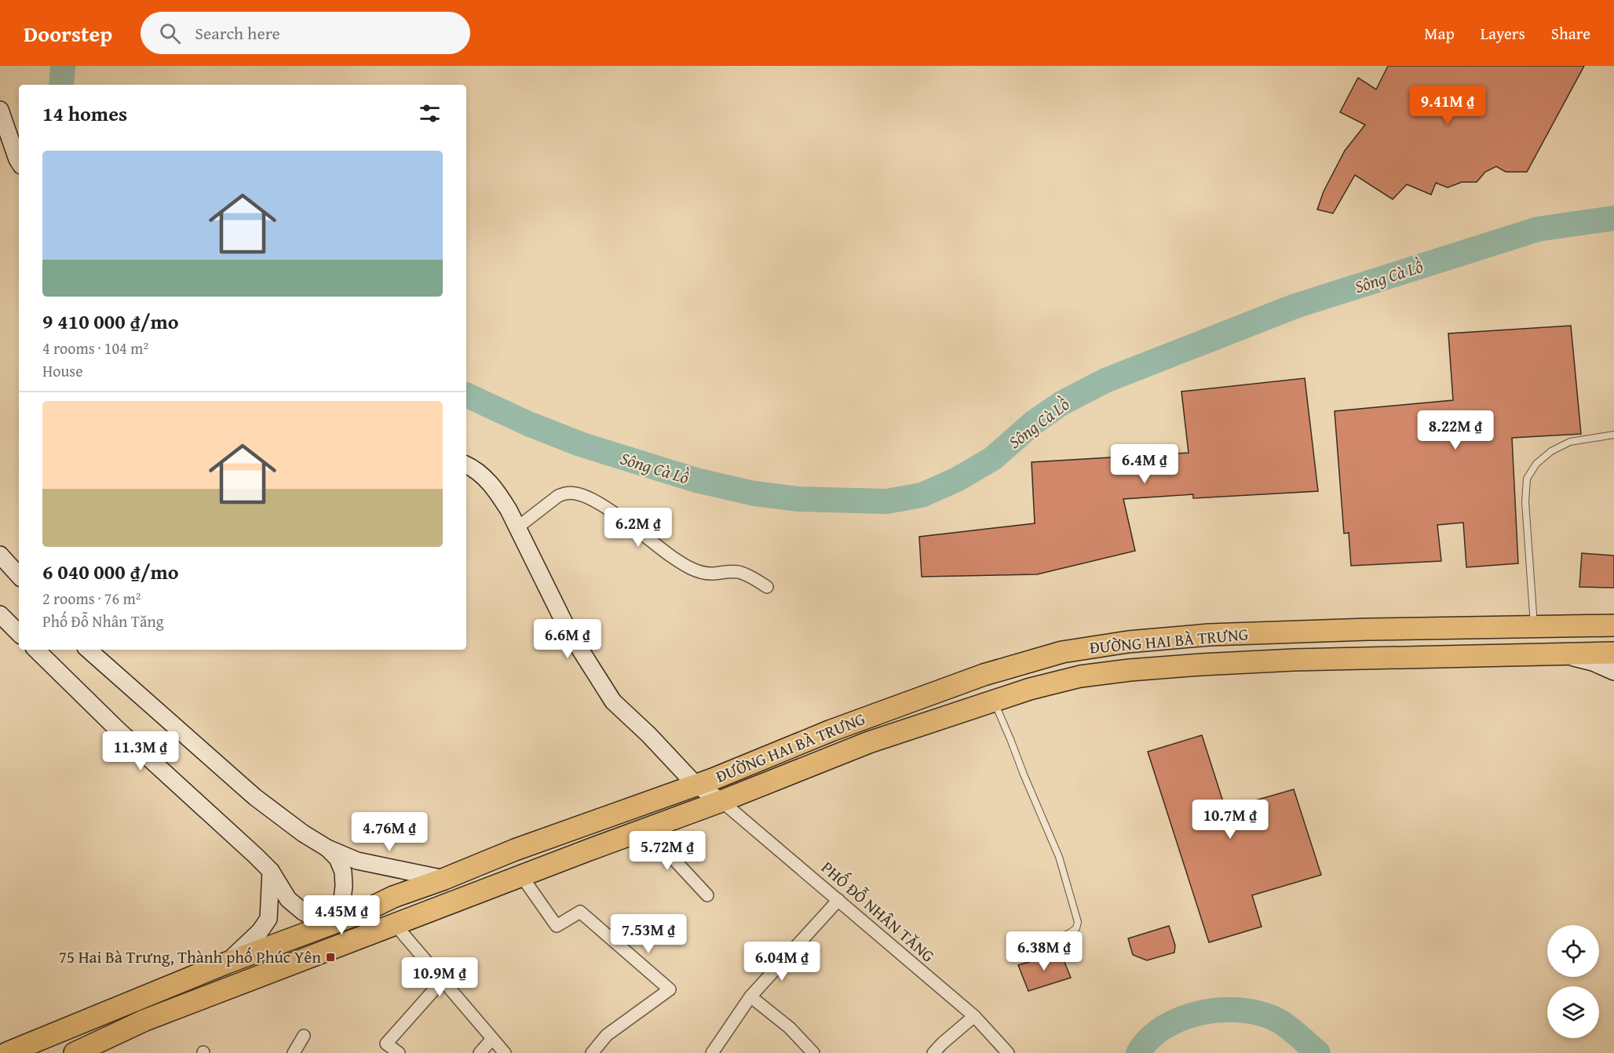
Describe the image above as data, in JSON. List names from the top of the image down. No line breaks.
{"streets":{"highway":["ĐƯỜNG HAI BÀ TRƯNG"],"street":["PHỐ ĐỖ NHÂN TĂNG"]},"crossings":[["ĐƯỜNG HAI BÀ TRƯNG","PHỐ ĐỖ NHÂN TĂNG"]],"water":["Sông Cà Lồ"],"places":{"transit":["75 Hai Bà Trưng, Thành phố Phúc Yên"]},"page":{"header":"Doorstep","search":"Search here","nav":["Map","Layers","Share"],"heading":"14 homes","price":["9.41M ₫","8.22M ₫","6.4M ₫","6.2M ₫","6.6M ₫","11.3M ₫","10.7M ₫","4.76M ₫","5.72M ₫","4.45M ₫","7.53M ₫","6.38M ₫","6.04M ₫","10.9M ₫"],"list":[{"name":"9 410 000 ₫/mo","note":"4 rooms · 104 m² · House"},{"name":"6 040 000 ₫/mo","note":"2 rooms · 76 m² · Phố Đỗ Nhân Tăng"}]}}
